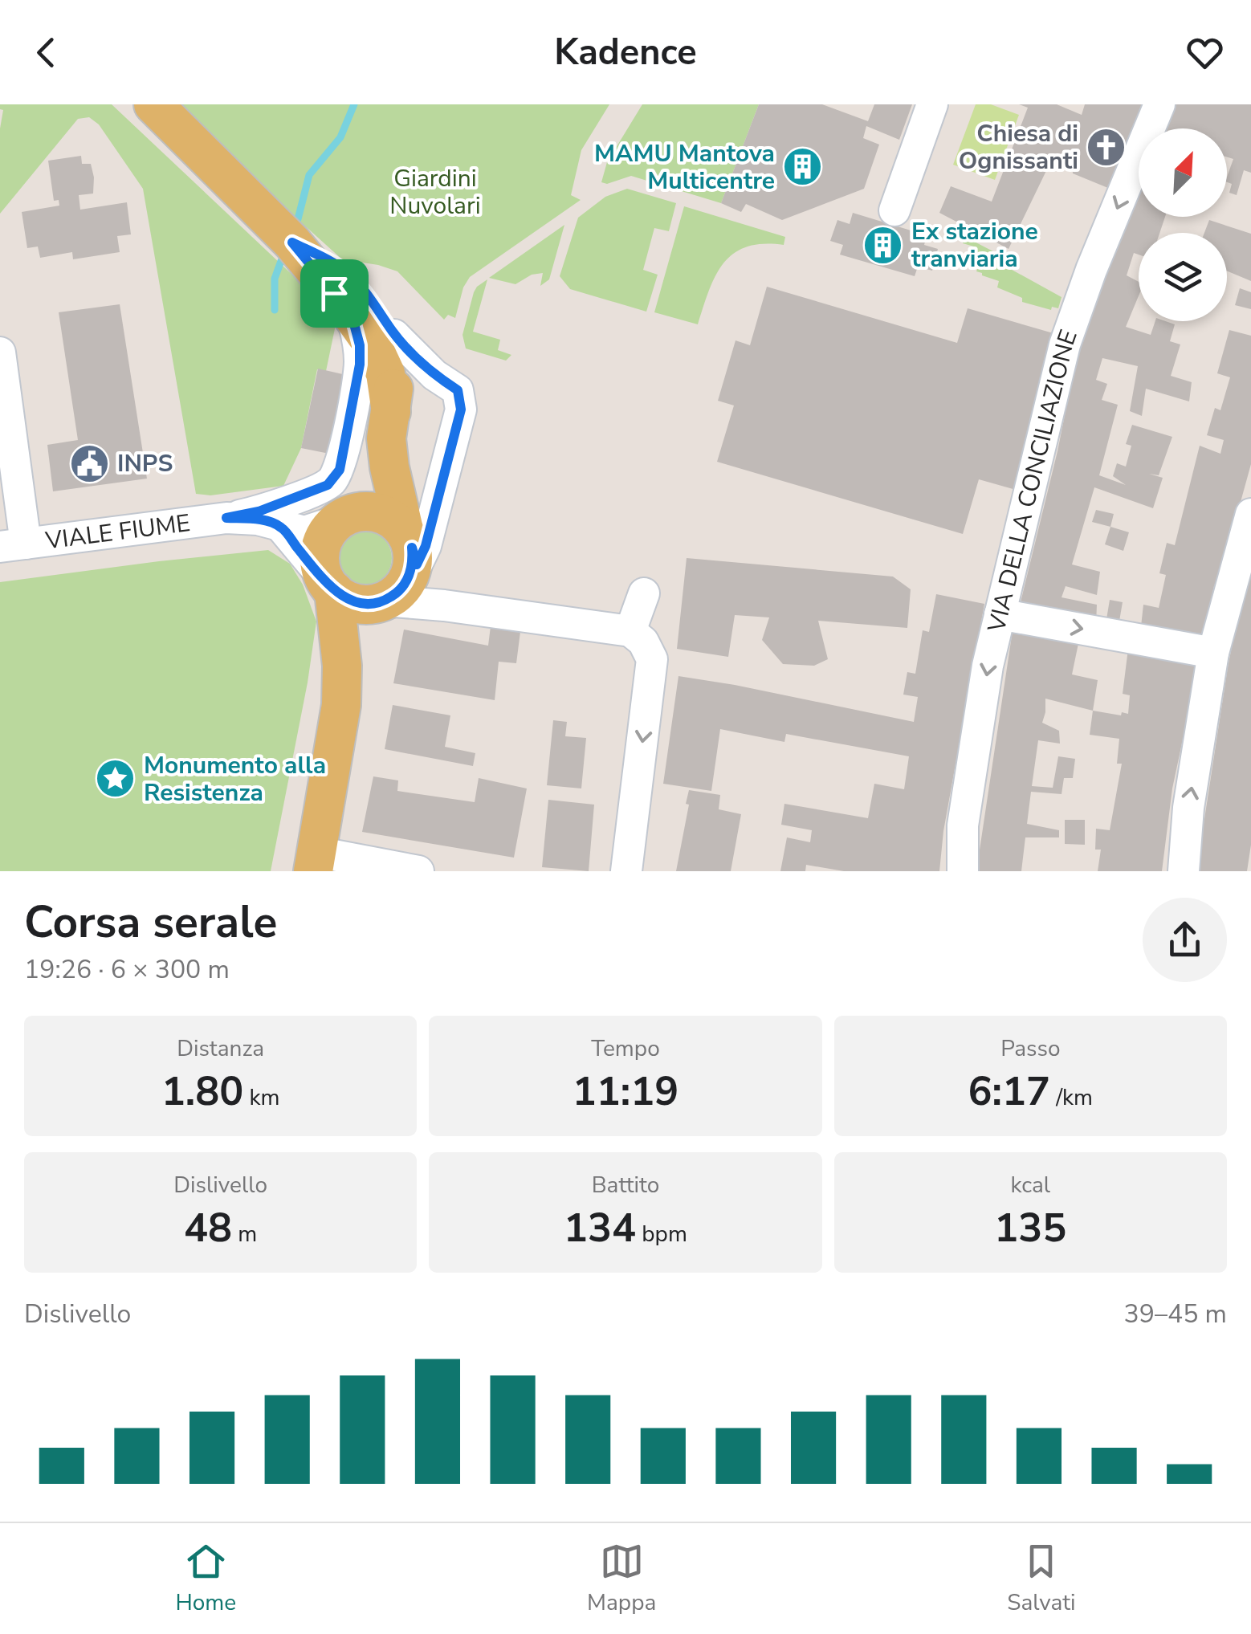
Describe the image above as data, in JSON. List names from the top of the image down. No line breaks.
{"streets":{"street":["VIA DELLA CONCILIAZIONE","VIALE FIUME"]},"parks":["Giardini Nuvolari"],"places":{"church":["Chiesa di Ognissanti"],"building":["MAMU Mantova Multicentre","Ex stazione tranviaria"],"public building":["INPS"],"place":["Monumento alla Resistenza"]},"north":"top right","page":{"header":"Kadence","heading":["Corsa serale","19:26 · 6 × 300 m"],"stats":[["Distanza","1.80 km"],["Tempo","11:19"],["Passo","6:17 /km"],["Dislivello","48 m"],["Battito","134 bpm"],["kcal","135"]],"chart":["Dislivello","39–45 m"],"tabs":["Home","Mappa","Salvati"]}}
